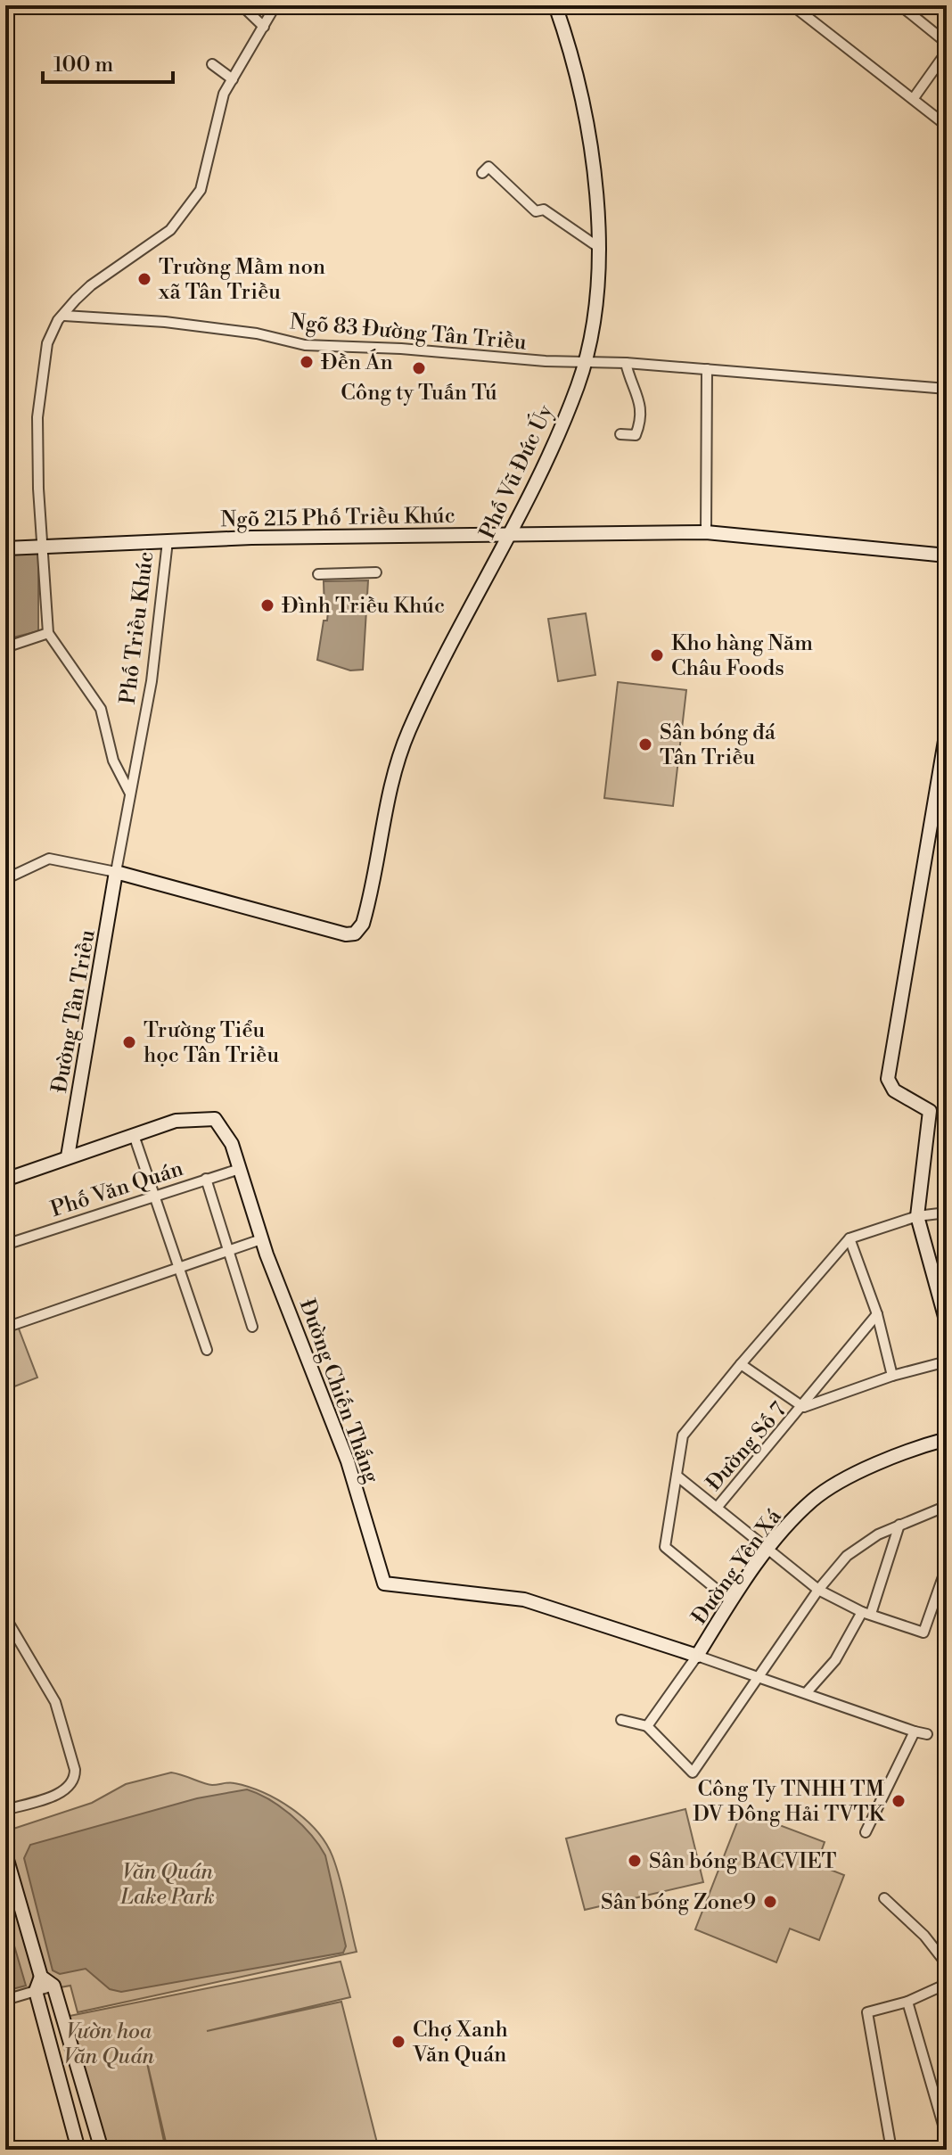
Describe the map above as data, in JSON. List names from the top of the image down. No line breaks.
{"streets":{"street":["Ngõ 83 Đường Tân Triều","Phố Vũ Đức Úy","Ngõ 215 Phố Triều Khúc","Phố Triều Khúc","Đường Tân Triều","Phố Văn Quán","Đường Chiến Thắng","Đường Số 7","Đường Yên Xá"]},"crossings":[["Ngõ 83 Đường Tân Triều","Phố Vũ Đức Úy"],["Phố Vũ Đức Úy","Ngõ 215 Phố Triều Khúc"],["Phố Vũ Đức Úy","Đường Tân Triều"],["Ngõ 215 Phố Triều Khúc","Phố Triều Khúc"],["Phố Triều Khúc","Đường Tân Triều"],["Đường Tân Triều","Đường Chiến Thắng"],["Phố Văn Quán","Đường Chiến Thắng"],["Đường Chiến Thắng","Đường Yên Xá"]],"parks":["Văn Quán Lake Park","Vườn hoa Văn Quán"],"places":["Trường Mầm non xã Tân Triều","Đền Án","Công ty Tuấn Tú","Đình Triều Khúc","Kho hàng Năm Châu Foods","Sân bóng đá Tân Triều","Trường Tiểu học Tân Triều","Công Ty TNHH TM DV Đông Hải TVTK","Sân bóng BACVIET","Sân bóng Zone9","Chợ Xanh Văn Quán"],"scale_bar":"100 m"}
